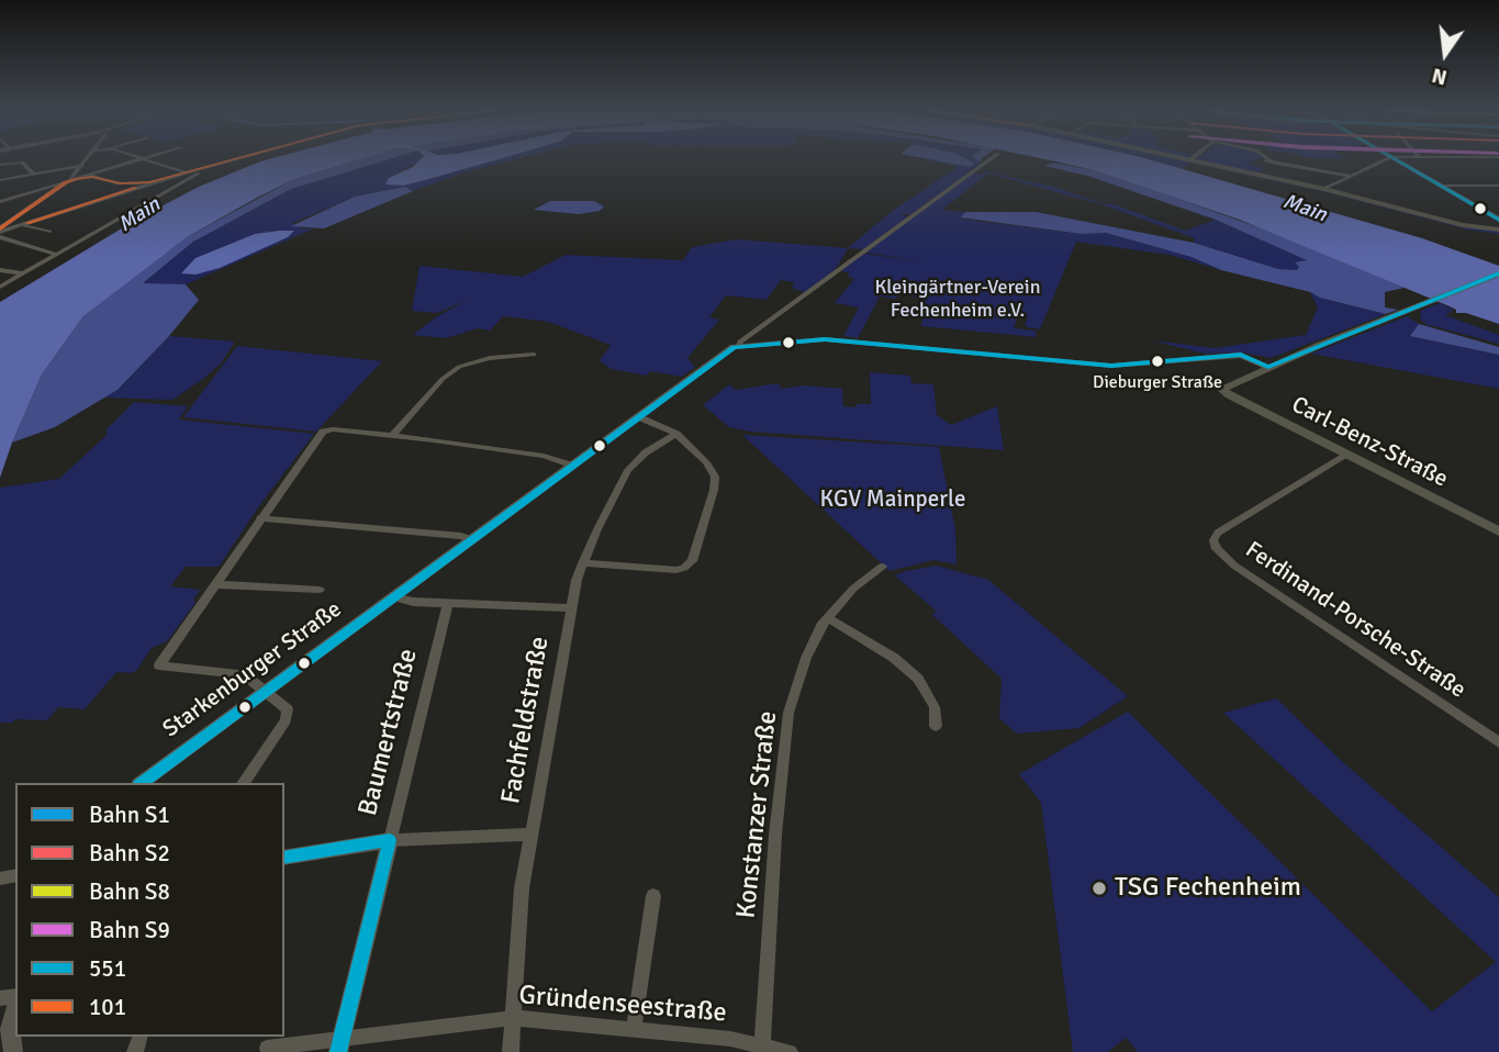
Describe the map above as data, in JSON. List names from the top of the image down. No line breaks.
{"streets":{"main road":["Carl-Benz-Straße"],"street":["Ferdinand-Porsche-Straße","Starkenburger Straße","Fachfeldstraße","Baumertstraße","Konstanzer Straße","Gründenseestraße"]},"crossings":[["Carl-Benz-Straße","Ferdinand-Porsche-Straße"],["Fachfeldstraße","Gründenseestraße"],["Baumertstraße","Gründenseestraße"],["Konstanzer Straße","Gründenseestraße"]],"water":["Main"],"parks":["Kleingärtner-Verein Fechenheim e.V.","KGV Mainperle"],"places":["Dieburger Straße","TSG Fechenheim"],"lines":["transit line 551","transit line 101"],"legend":["Bahn S1","Bahn S2","Bahn S8","Bahn S9","551","101"],"north":"bottom"}
